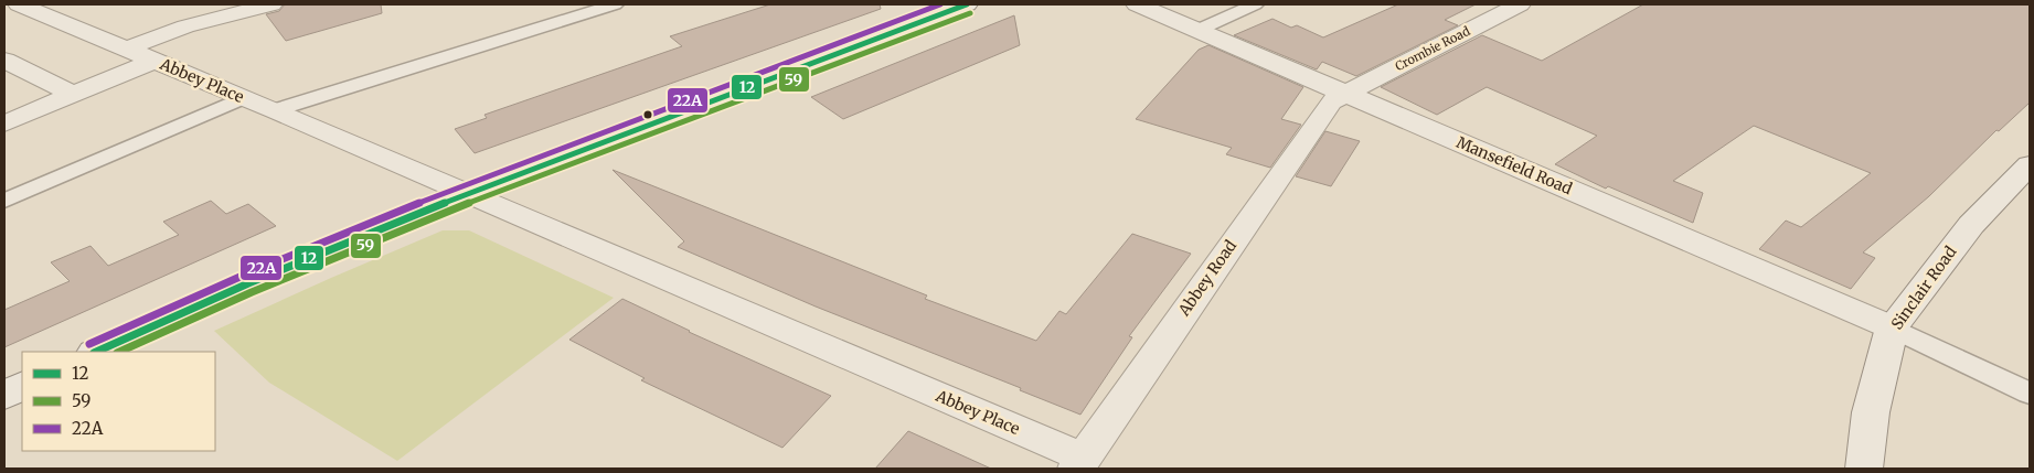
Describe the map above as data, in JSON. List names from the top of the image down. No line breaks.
{"streets":{"street":["Crombie Road","Abbey Place","Mansefield Road","Abbey Road","Sinclair Road"]},"crossings":[["Crombie Road","Mansefield Road"],["Crombie Road","Abbey Road"],["Abbey Place","Abbey Road"],["Mansefield Road","Abbey Road"],["Mansefield Road","Sinclair Road"]],"lines":["transit line 12","transit line 22A","transit line 59"],"legend":["12","59","22A"]}
